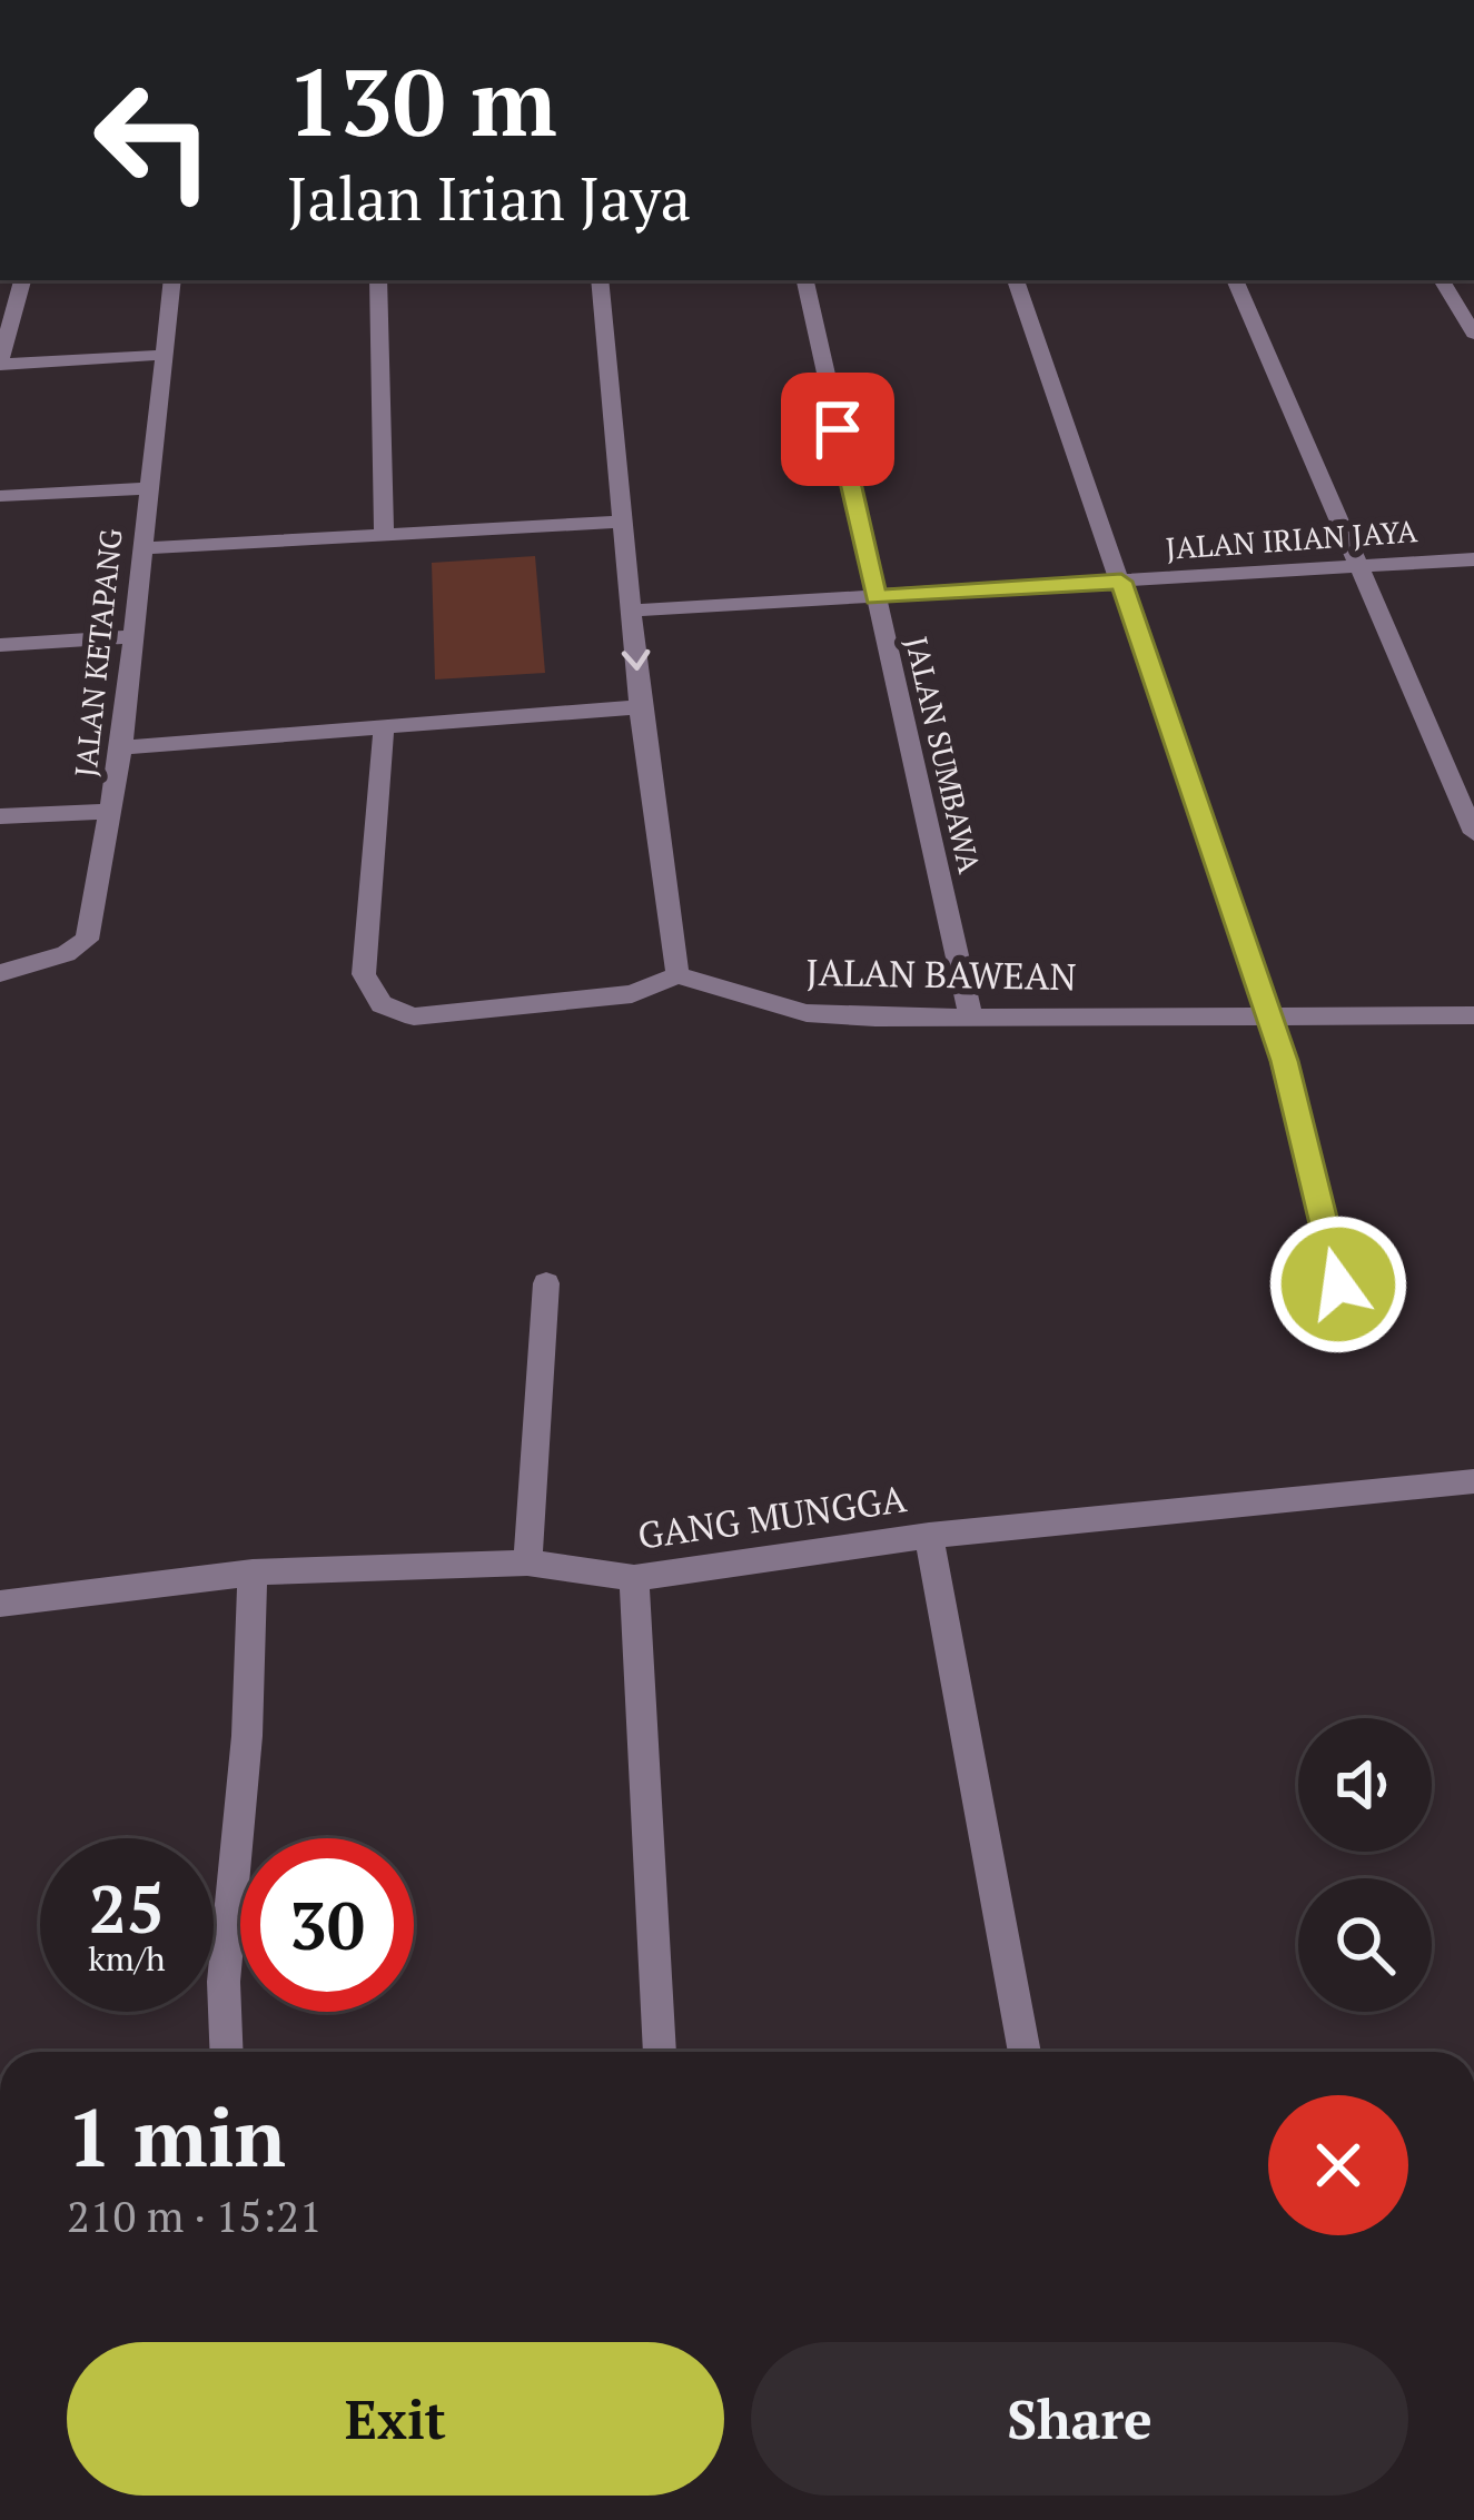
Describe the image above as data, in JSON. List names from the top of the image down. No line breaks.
{"streets":{"street":["JALAN IRIAN JAYA","JALAN KETAPANG","JALAN SUMBAWA","JALAN BAWEAN","GANG MUNGGA"]},"crossings":[["JALAN IRIAN JAYA","JALAN SUMBAWA"],["JALAN SUMBAWA","JALAN BAWEAN"]],"page":{"turn":["130 m","Jalan Irian Jaya"],"speed":"25 km/h","limit":"30","heading":["1 min","210 m · 15:21"],"buttons":["Exit","Share"]}}
